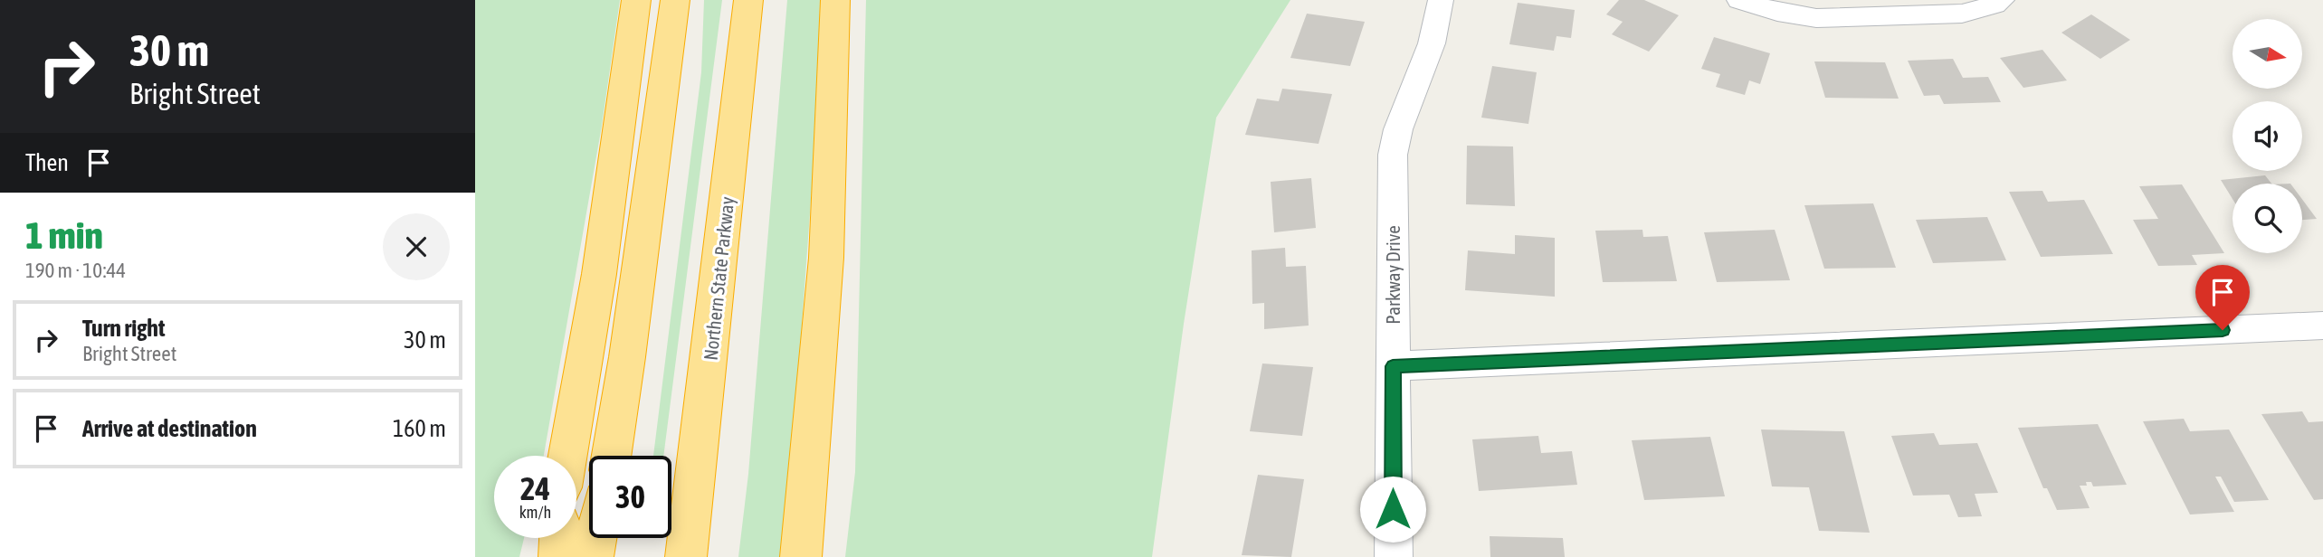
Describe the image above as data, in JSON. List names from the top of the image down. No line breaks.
{"streets":{"highway":["Northern State Parkway"],"street":["Parkway Drive"]},"north":"right","page":{"turn":["30 m","Bright Street"],"then":"Then","heading":["1 min","190 m · 10:44"],"list":[{"name":"Turn right","note":"Bright Street","value":"30 m"},{"name":"Arrive at destination","value":"160 m"}],"speed":"24 km/h","limit":"30"}}
